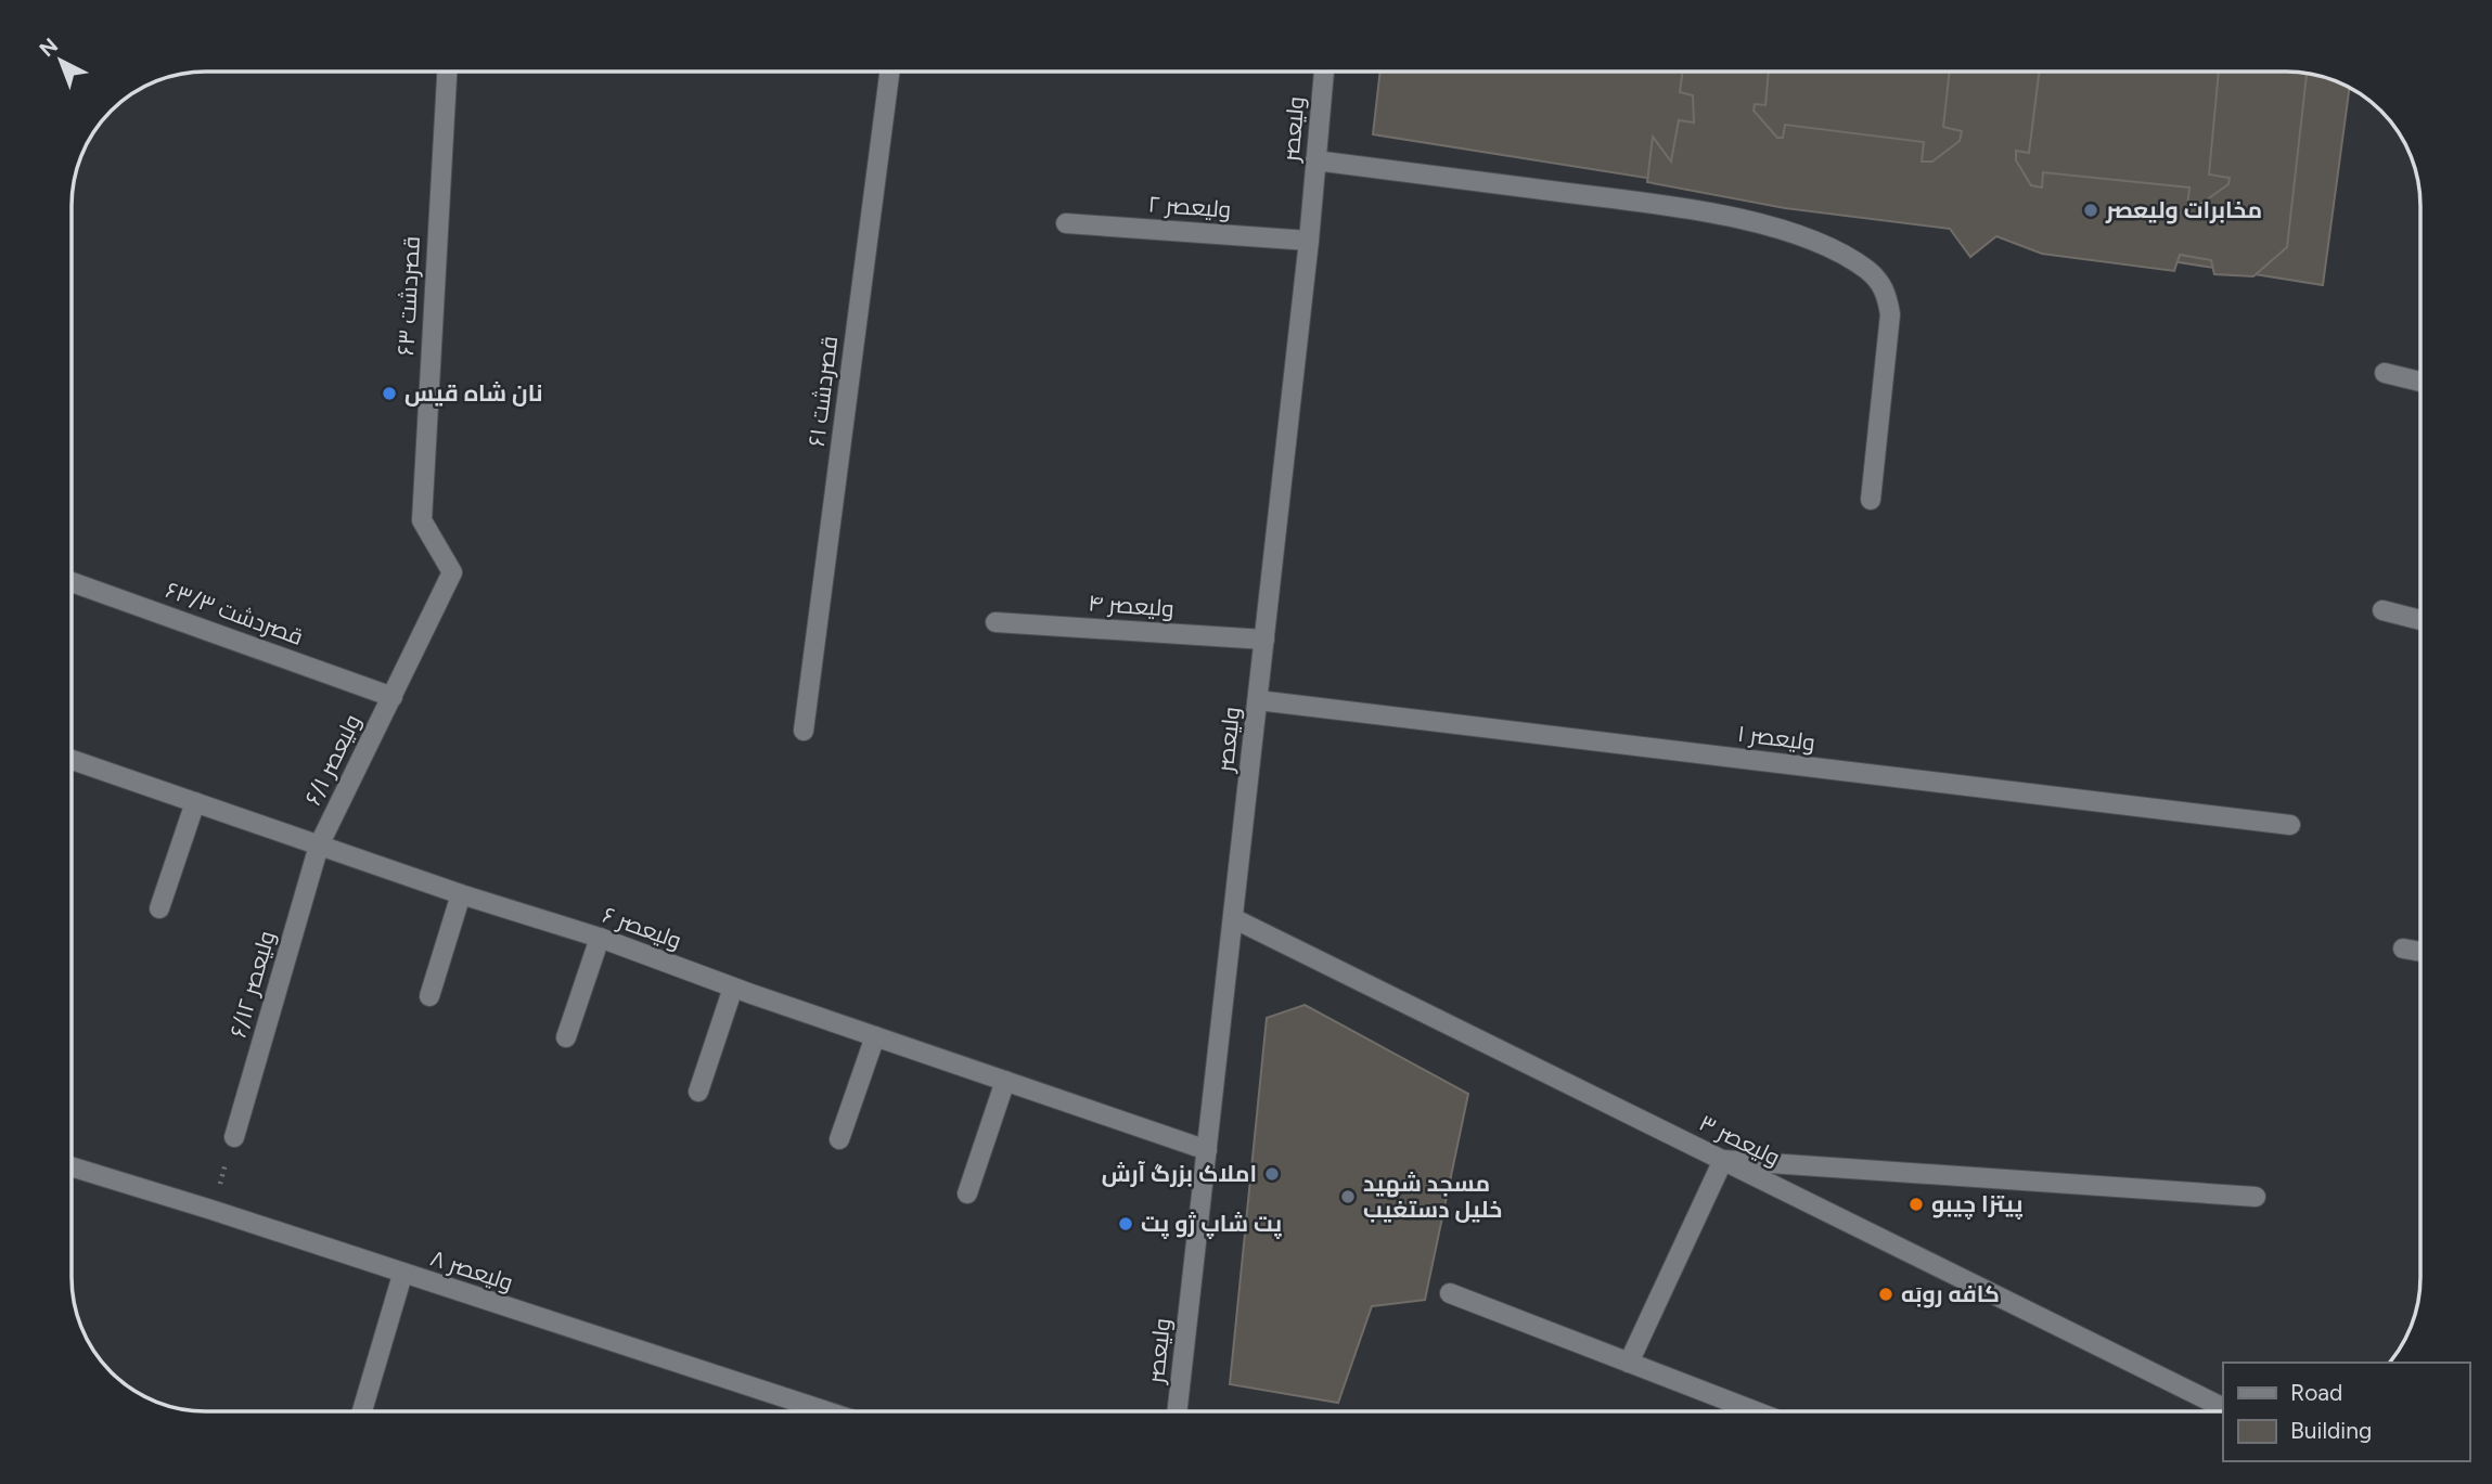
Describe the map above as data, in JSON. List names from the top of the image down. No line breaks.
{"streets":{"street":["ولیعصر","۲ ولیعصر","۶۳ قصردشت","۶۱ قصردشت","۴ ولیعصر","۶۳/۳ قصردشت","۱ ولیعصر","۶/۱ ولیعصر","۶ ولیعصر","۶/۱۲ ولیعصر","۳ ولیعصر","۸ ولیعصر"]},"crossings":[["ولیعصر","۲ ولیعصر"],["ولیعصر","۴ ولیعصر"],["ولیعصر","۱ ولیعصر"],["ولیعصر","۶ ولیعصر"],["ولیعصر","۳ ولیعصر"],["۶۳ قصردشت","۶۳/۳ قصردشت"],["۶۳ قصردشت","۶/۱ ولیعصر"],["۶۳/۳ قصردشت","۶/۱ ولیعصر"],["۶/۱ ولیعصر","۶ ولیعصر"],["۶/۱ ولیعصر","۶/۱۲ ولیعصر"],["۶ ولیعصر","۶/۱۲ ولیعصر"]],"places":["مخابرات ولیعصر","نان شاه قیس","املاک بزرگ آرش","مسجد شهید خلیل دستغیب","پیتزا چیبو","پت شاپ ژو پت","کافه روبَه"],"legend":["Road","Building"],"north":"top left"}
